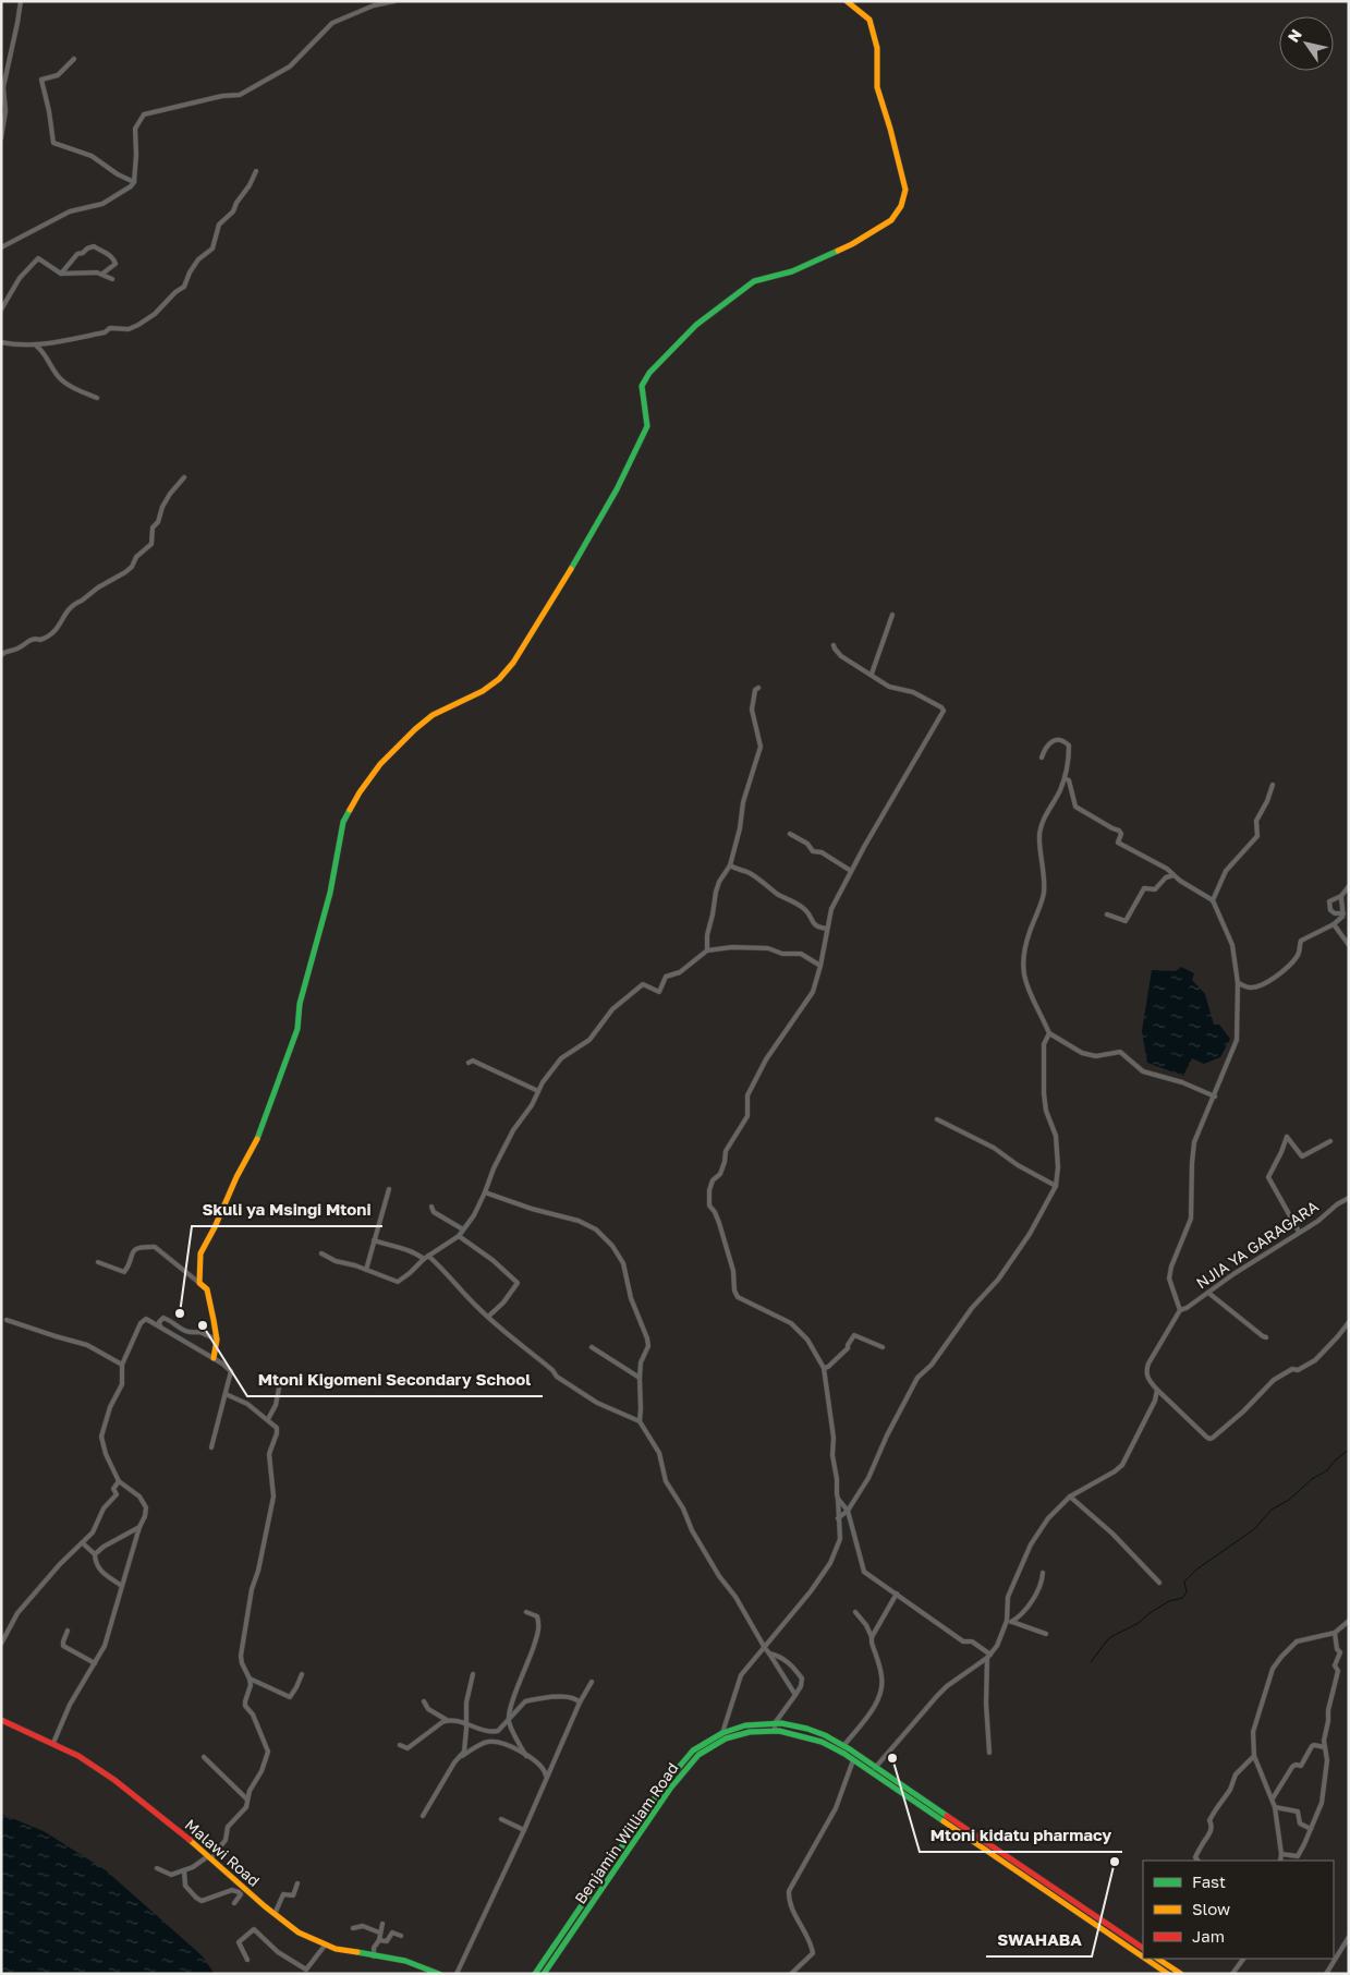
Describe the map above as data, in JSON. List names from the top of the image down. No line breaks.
{"streets":{"main road":["Benjamin William Road","Malawi Road"],"street":["NJIA YA GARAGARA"]},"places":["Skuli ya Msingi Mtoni","Mtoni Kigomeni Secondary School","Mtoni kidatu pharmacy","SWAHABA"],"legend":["Fast","Slow","Jam"],"north":"top left"}
